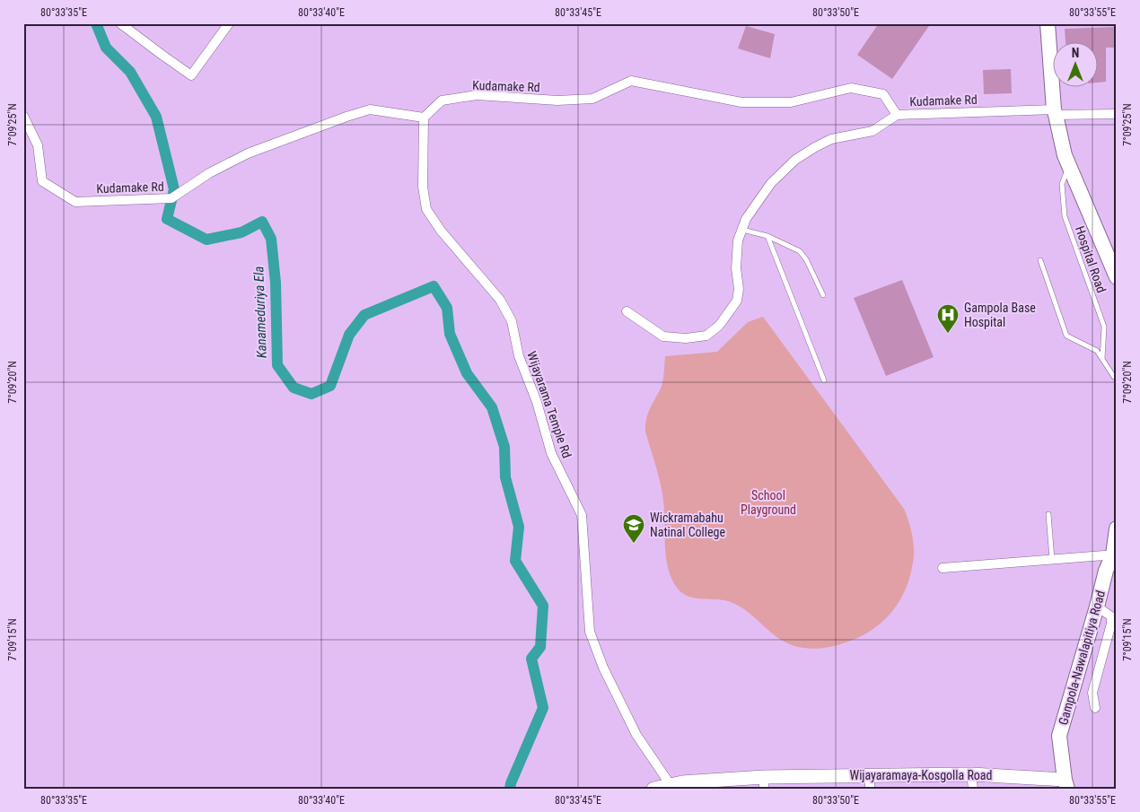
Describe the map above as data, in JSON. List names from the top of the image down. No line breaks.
{"streets":{"main road":["Gampola-Nawalapitiya Road"],"street":["Kudamake Rd","Wijayarama Temple Rd","Wijayaramaya-Kosgolla Road"],"lane":["Hospital Road"]},"crossings":[["Kudamake Rd","Wijayarama Temple Rd"],["Wijayarama Temple Rd","Wijayaramaya-Kosgolla Road"],["Gampola-Nawalapitiya Road","Wijayaramaya-Kosgolla Road"]],"water":["Kanameduriya Ela"],"parks":["School Playground"],"places":{"hospital":["Gampola Base Hospital"],"school or university":["Wickramabahu Natinal College"]},"north":"top","coordinates":["80°33'35\"E","80°33'40\"E","80°33'45\"E","80°33'50\"E","80°33'55\"E","7°09'25\"N","7°09'20\"N","7°09'15\"N"]}
